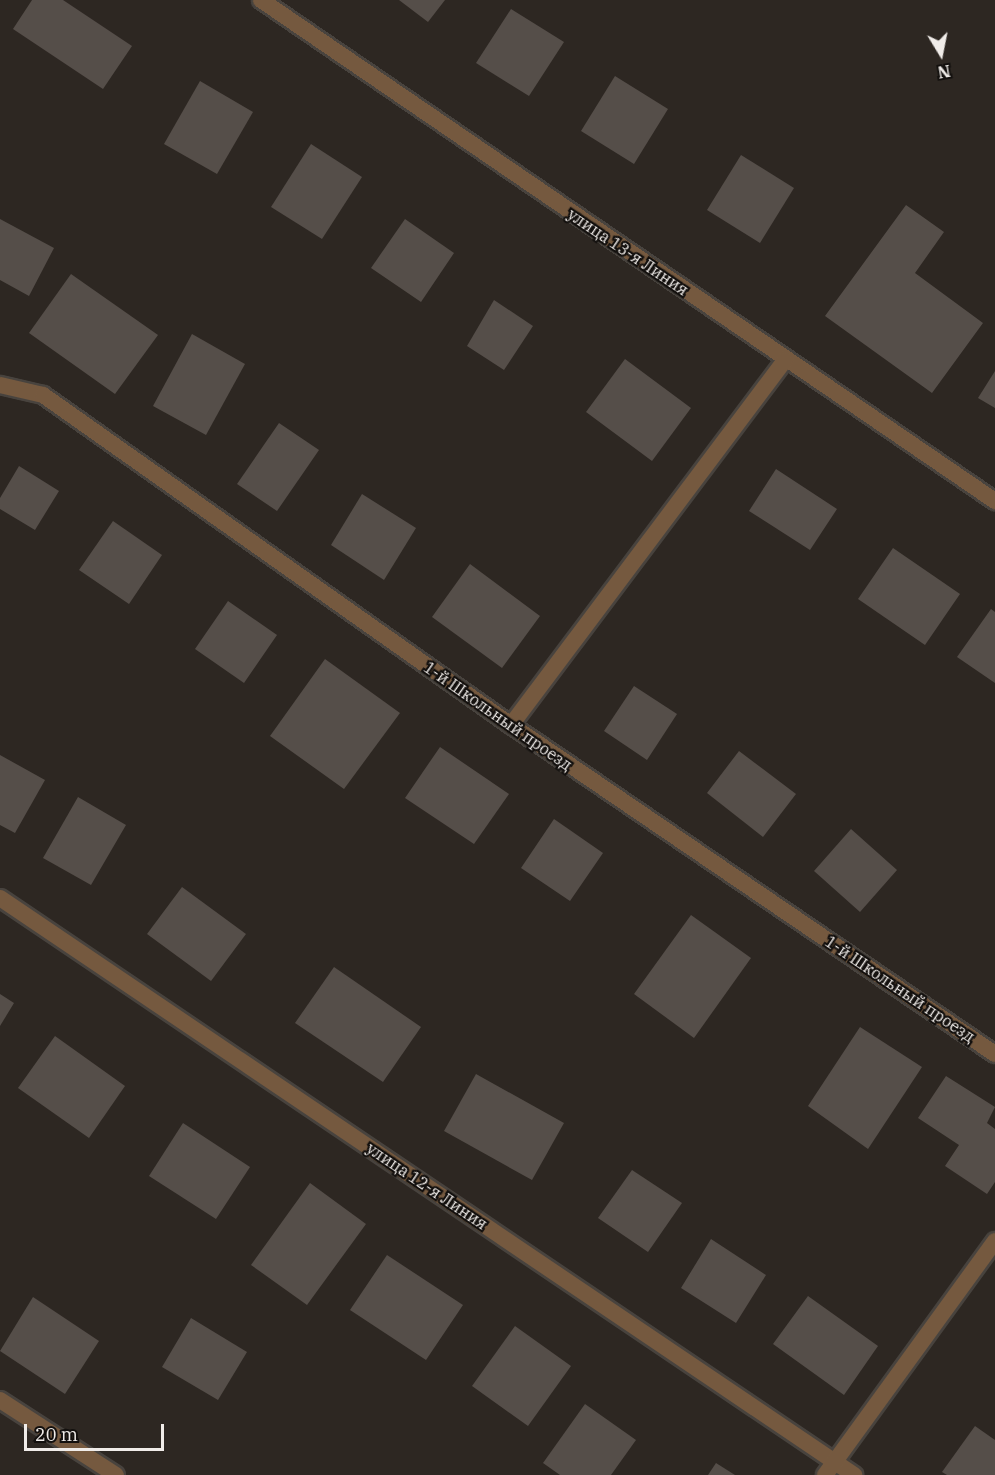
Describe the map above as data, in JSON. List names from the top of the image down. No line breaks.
{"streets":{"lane":["улица 13-я Линия","1-й Школьный проезд","улица 12-я Линия"]},"scale_bar":"20 m","north":"bottom"}
